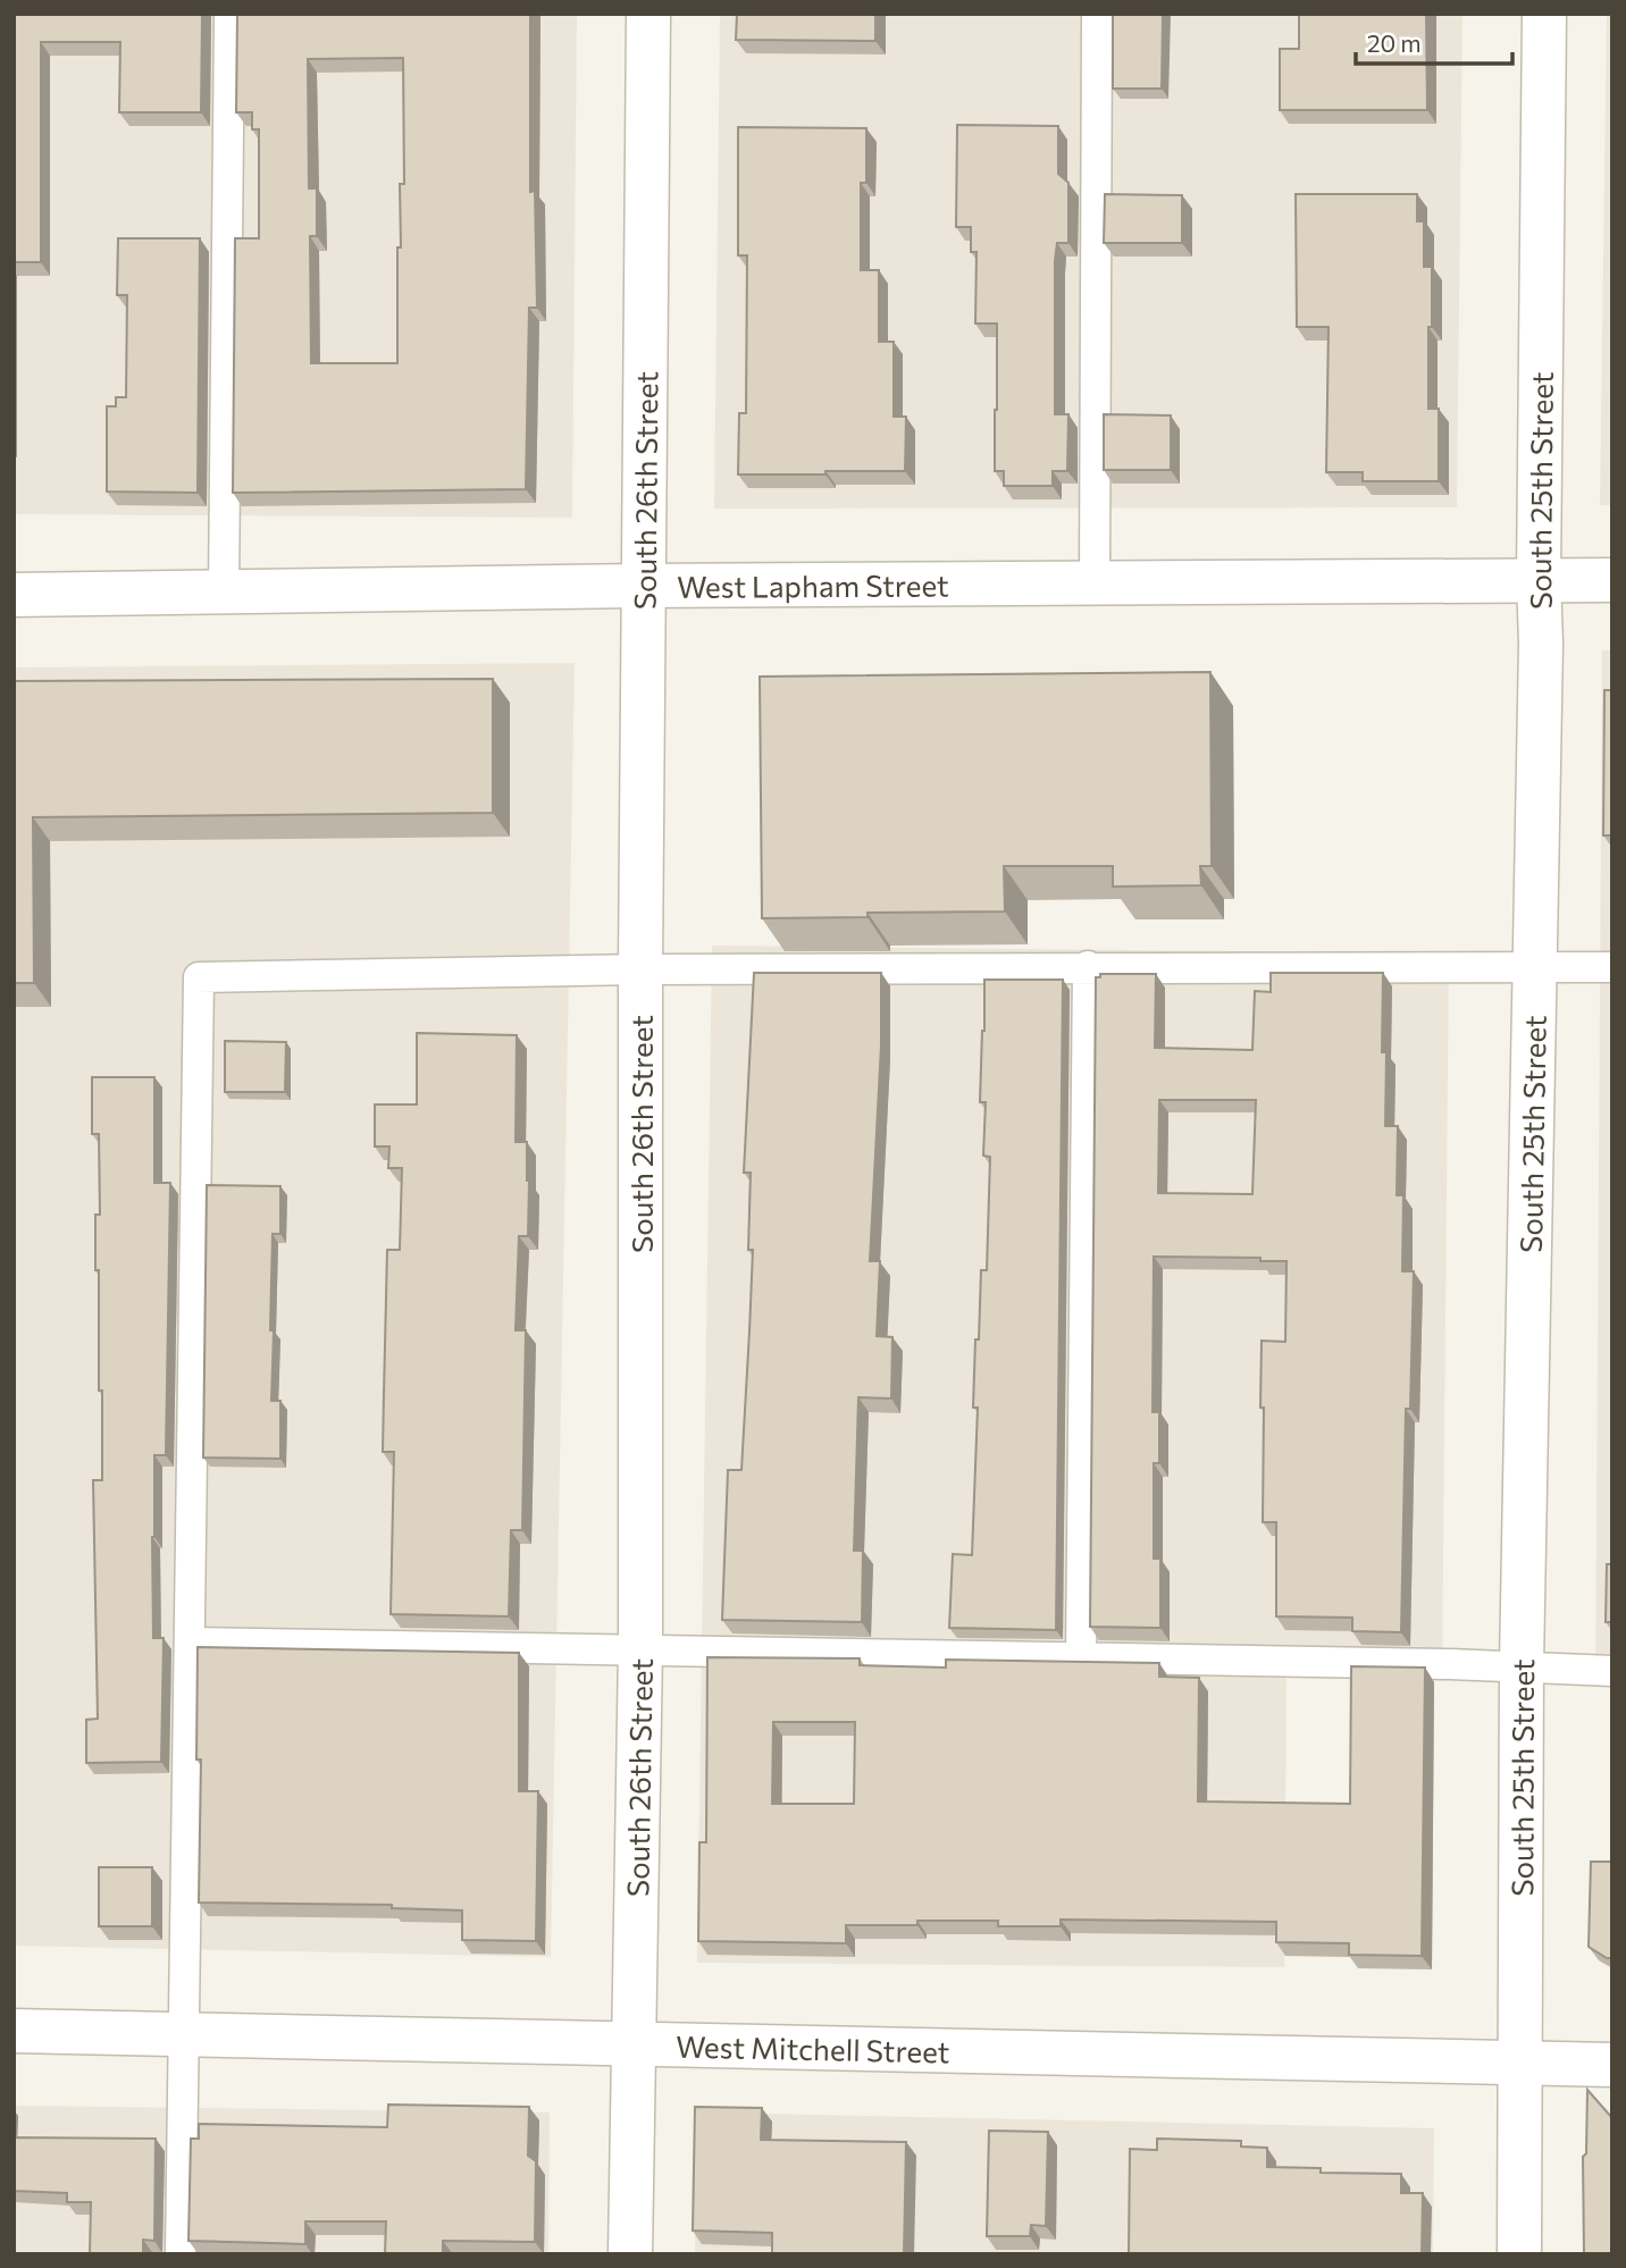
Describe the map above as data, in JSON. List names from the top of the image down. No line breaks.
{"streets":{"street":["South 26th Street","South 25th Street","West Lapham Street","West Mitchell Street"]},"crossings":[["South 26th Street","West Lapham Street"],["South 26th Street","West Mitchell Street"],["South 25th Street","West Lapham Street"],["South 25th Street","West Mitchell Street"]],"scale_bar":"20 m"}
